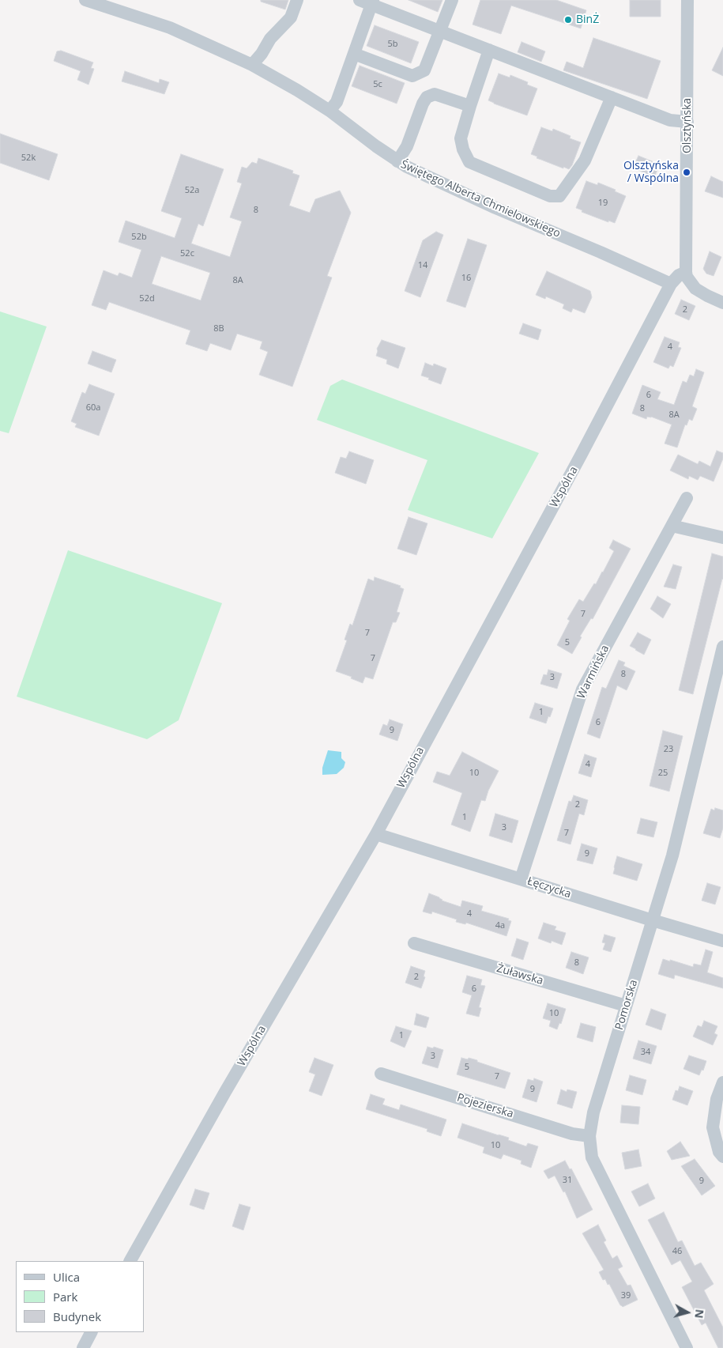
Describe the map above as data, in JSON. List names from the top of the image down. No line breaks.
{"streets":{"street":["Olsztyńska","Świętego Alberta Chmielowskiego","Wspólna","Warmińska","Łęczycka","Żuławska","Pomorska","Pojezierska"]},"crossings":[["Olsztyńska","Wspólna"],["Świętego Alberta Chmielowskiego","Wspólna"],["Wspólna","Łęczycka"],["Warmińska","Łęczycka"],["Łęczycka","Pomorska"],["Żuławska","Pomorska"],["Pomorska","Pojezierska"]],"places":["BinŻ","Olsztyńska / Wspólna"],"house_numbers":["5b","5c","52k","52a","19","8","52b","52c","14","16","8A","52d","2","8B","4","6","60a","8","8A","7","7","5","7","8","3","1","6","9","23","4","10","25","2","1","3","7","9","4","4a","8","2","6","10","1","34","3","5","7","9","10","31","9","46","39"],"legend":["Ulica","Park","Budynek"],"north":"right"}
